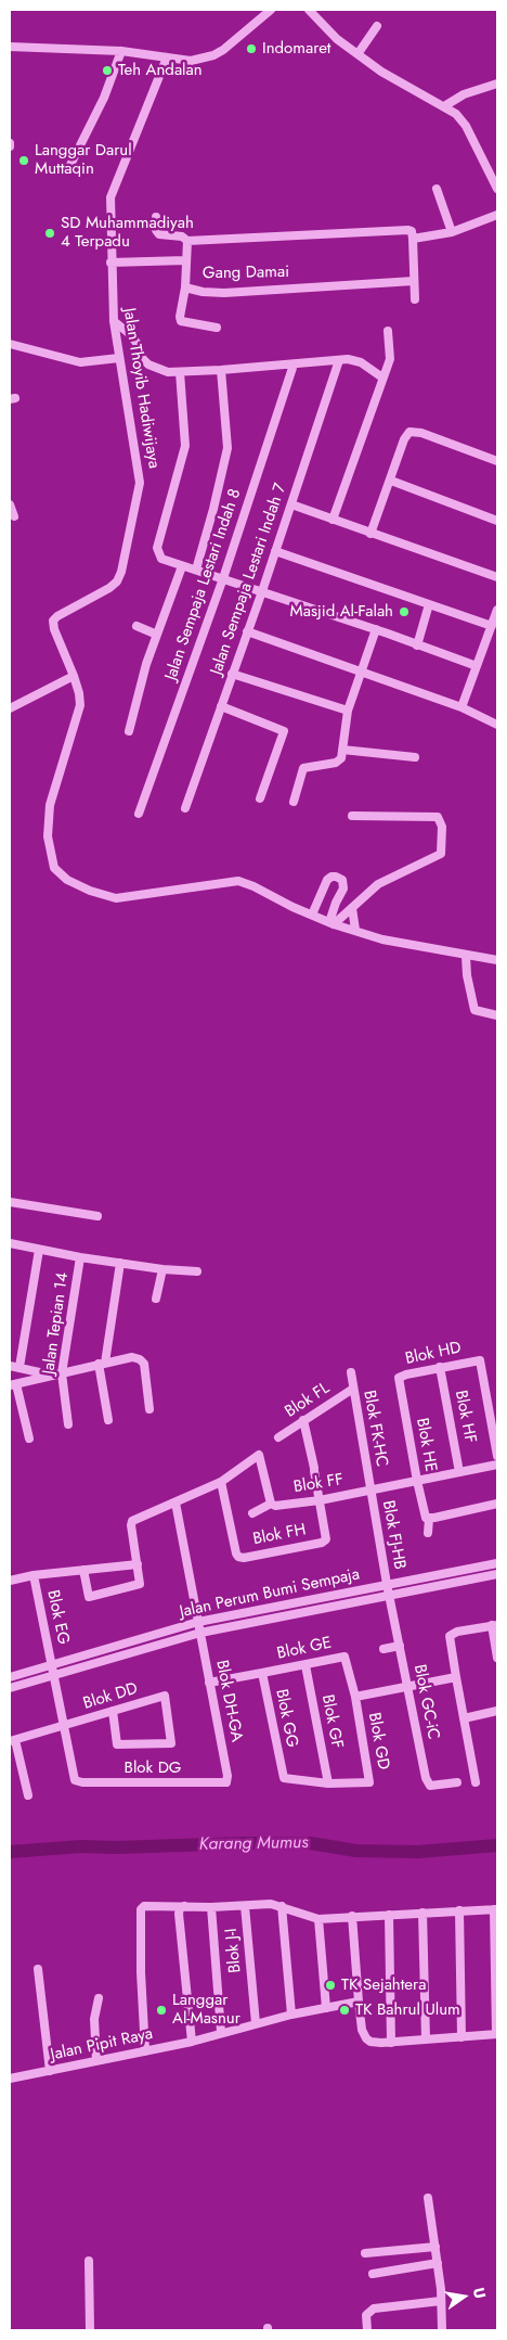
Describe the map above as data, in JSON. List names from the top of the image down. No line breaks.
{"streets":{"street":["Gang Damai","Jalan Thoyib Hadiwijaya","Jalan Sempaja Lestari Indah 7","Jalan Sempaja Lestari Indah 8","Jalan Tepian 14","Blok HD","Blok FL","Blok HF","Blok FK-HC","Blok HE","Blok FF","Blok FH","Blok FJ-HB","Jalan Perum Bumi Sempaja","Blok EG","Blok GE","Blok DD","Blok DH-GA","Blok GC-iC","Blok GG","Blok GF","Blok GD","Blok DG","Blok J-I","Jalan Pipit Raya"]},"crossings":[["Blok HD","Blok HF"],["Blok HD","Blok HE"],["Blok FL","Blok FK-HC"],["Blok HF","Blok FF"],["Blok FK-HC","Blok FF"],["Blok FK-HC","Blok FJ-HB"],["Blok HE","Blok FF"],["Blok FF","Blok FH"],["Blok FF","Blok FJ-HB"],["Blok FJ-HB","Jalan Perum Bumi Sempaja"],["Blok FJ-HB","Blok GC-iC"],["Jalan Perum Bumi Sempaja","Blok EG"],["Jalan Perum Bumi Sempaja","Blok DH-GA"],["Jalan Perum Bumi Sempaja","Blok GC-iC"],["Blok EG","Blok DD"],["Blok EG","Blok DG"],["Blok GE","Blok GG"],["Blok GE","Blok GF"],["Blok GE","Blok GD"],["Blok DH-GA","Blok GG"],["Blok DH-GA","Blok DG"],["Blok GG","Blok GF"],["Blok GG","Blok GD"],["Blok GF","Blok GD"],["Blok J-I","Jalan Pipit Raya"]],"water":["Karang Mumus"],"places":["Indomaret","Teh Andalan","Langgar Darul Muttaqin","SD Muhammadiyah 4 Terpadu","Masjid Al-Falah","TK Sejahtera","Langgar Al-Masnur","TK Bahrul Ulum"],"north":"right"}
